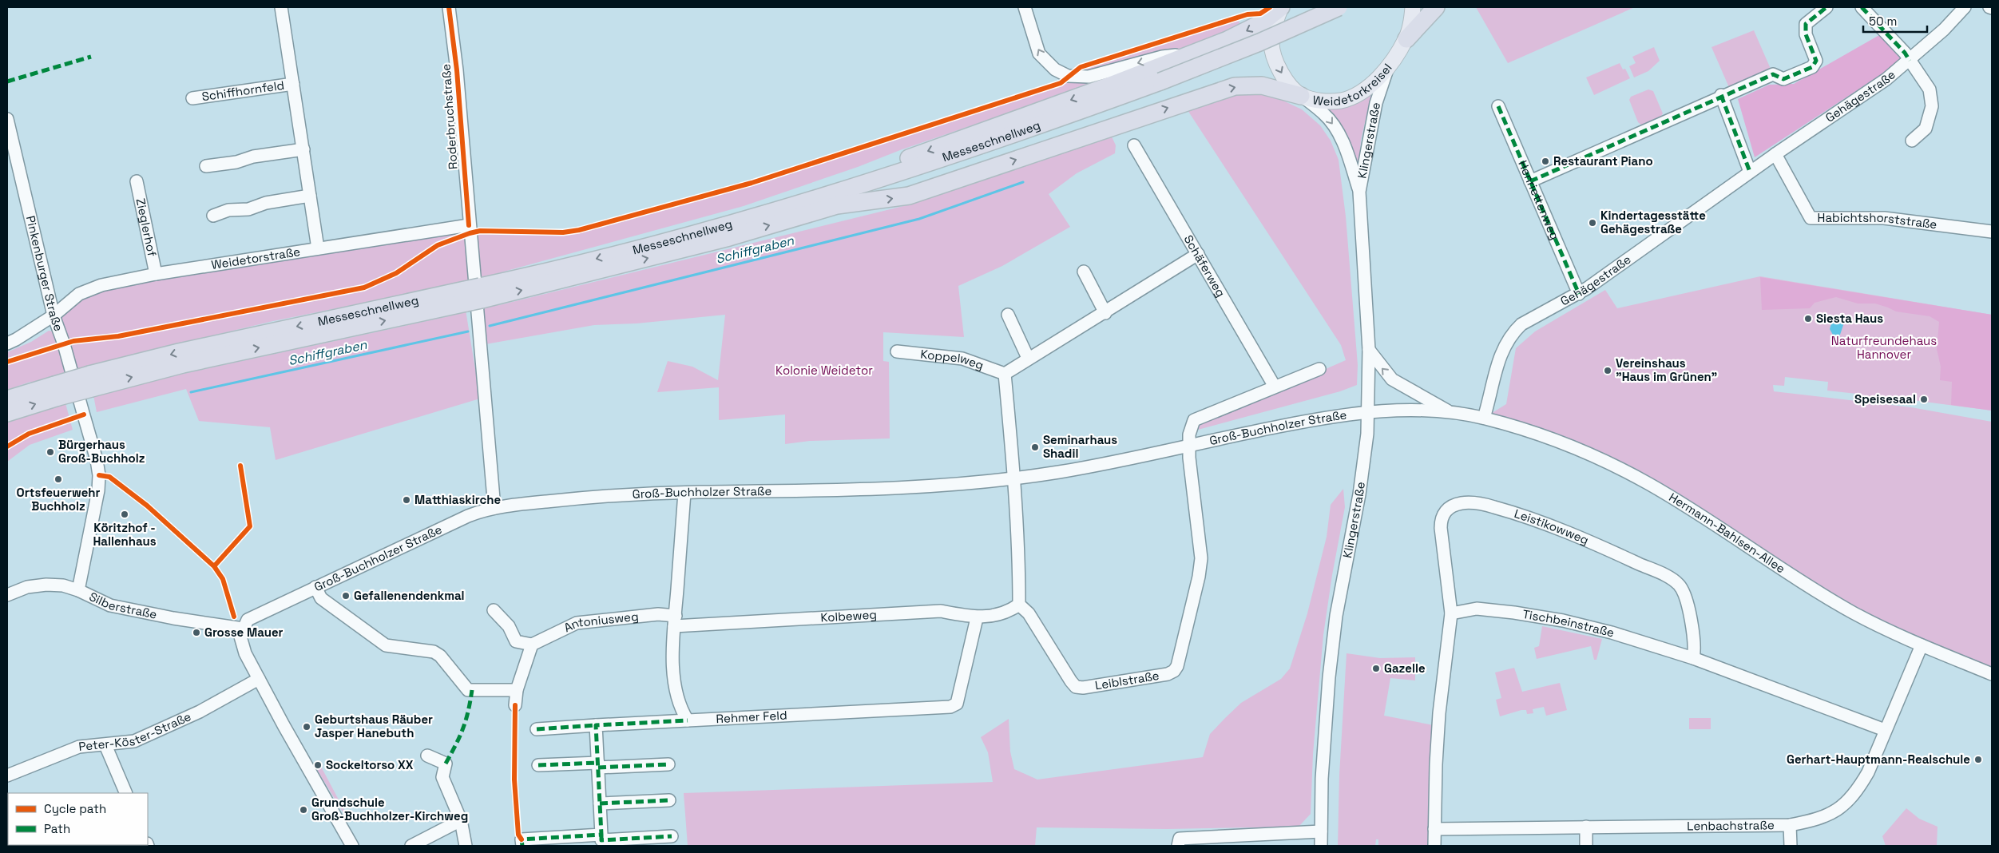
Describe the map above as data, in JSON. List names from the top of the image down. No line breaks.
{"streets":{"highway":["Messeschnellweg"],"main road":["Weidetorkreisel"],"street":["Schiffhornfeld","Gehägestraße","Roderbruchstraße","Klingerstraße","Henriettenweg","Habichtshorststraße","Zieglerhof","Weidetorstraße","Schäferweg","Pinkenburger Straße","Koppelweg","Groß-Buchholzer Straße","Leistikowweg","Hermann-Bahlsen-Allee","Silberstraße","Kolbeweg","Antoniusweg","Tischbeinstraße","Leiblstraße","Rehmer Feld","Peter-Köster-Straße","Lenbachstraße"]},"crossings":[["Weidetorkreisel","Klingerstraße"],["Schiffhornfeld","Weidetorstraße"],["Gehägestraße","Henriettenweg"],["Gehägestraße","Habichtshorststraße"],["Gehägestraße","Hermann-Bahlsen-Allee"],["Roderbruchstraße","Weidetorstraße"],["Roderbruchstraße","Groß-Buchholzer Straße"],["Klingerstraße","Groß-Buchholzer Straße"],["Klingerstraße","Hermann-Bahlsen-Allee"],["Zieglerhof","Weidetorstraße"],["Weidetorstraße","Pinkenburger Straße"],["Pinkenburger Straße","Silberstraße"],["Groß-Buchholzer Straße","Hermann-Bahlsen-Allee"],["Groß-Buchholzer Straße","Silberstraße"],["Groß-Buchholzer Straße","Leiblstraße"],["Leistikowweg","Tischbeinstraße"],["Hermann-Bahlsen-Allee","Lenbachstraße"],["Kolbeweg","Antoniusweg"],["Kolbeweg","Leiblstraße"],["Kolbeweg","Rehmer Feld"],["Tischbeinstraße","Lenbachstraße"]],"water":["Schiffgraben"],"parks":["Naturfreundehaus Hannover","Kolonie Weidetor"],"places":["Restaurant Piano","Kindertagesstätte Gehägestraße","Siesta Haus","Vereinshaus \"Haus im Grünen\"","Speisesaal","Seminarhaus Shadil","Bürgerhaus Groß-Buchholz","Ortsfeuerwehr Buchholz","Matthiaskirche","Köritzhof - Hallenhaus","Gefallenendenkmal","Grosse Mauer","Gazelle","Geburtshaus Räuber Jasper Hanebuth","Gerhart-Hauptmann-Realschule","Sockeltorso XX","Grundschule Groß-Buchholzer-Kirchweg"],"legend":["Cycle path","Path"],"scale_bar":"50 m"}
